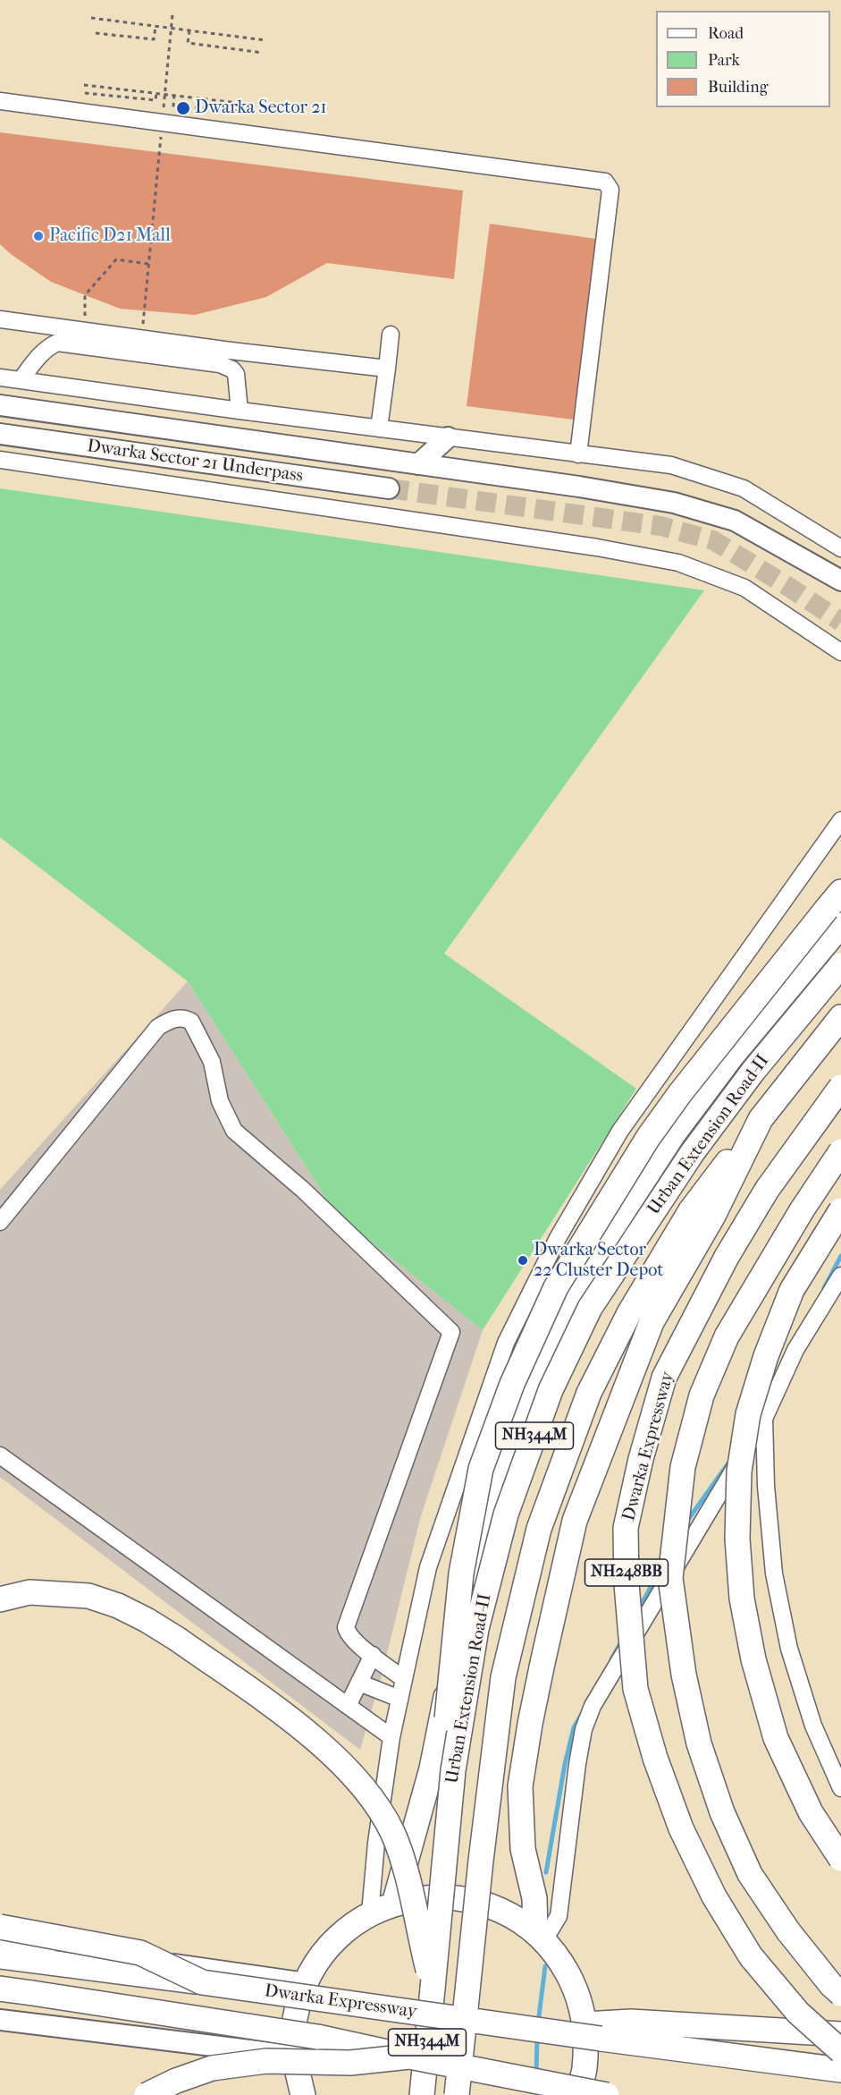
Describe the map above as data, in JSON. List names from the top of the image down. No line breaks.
{"streets":{"highway":["Urban Extension Road-II","NH344M","Dwarka Expressway","NH248BB"],"main road":["Dwarka Sector 21 Underpass"]},"places":["Dwarka Sector 21","Pacific D21 Mall","Dwarka Sector 22 Cluster Depot"],"legend":["Road","Park","Building"]}
